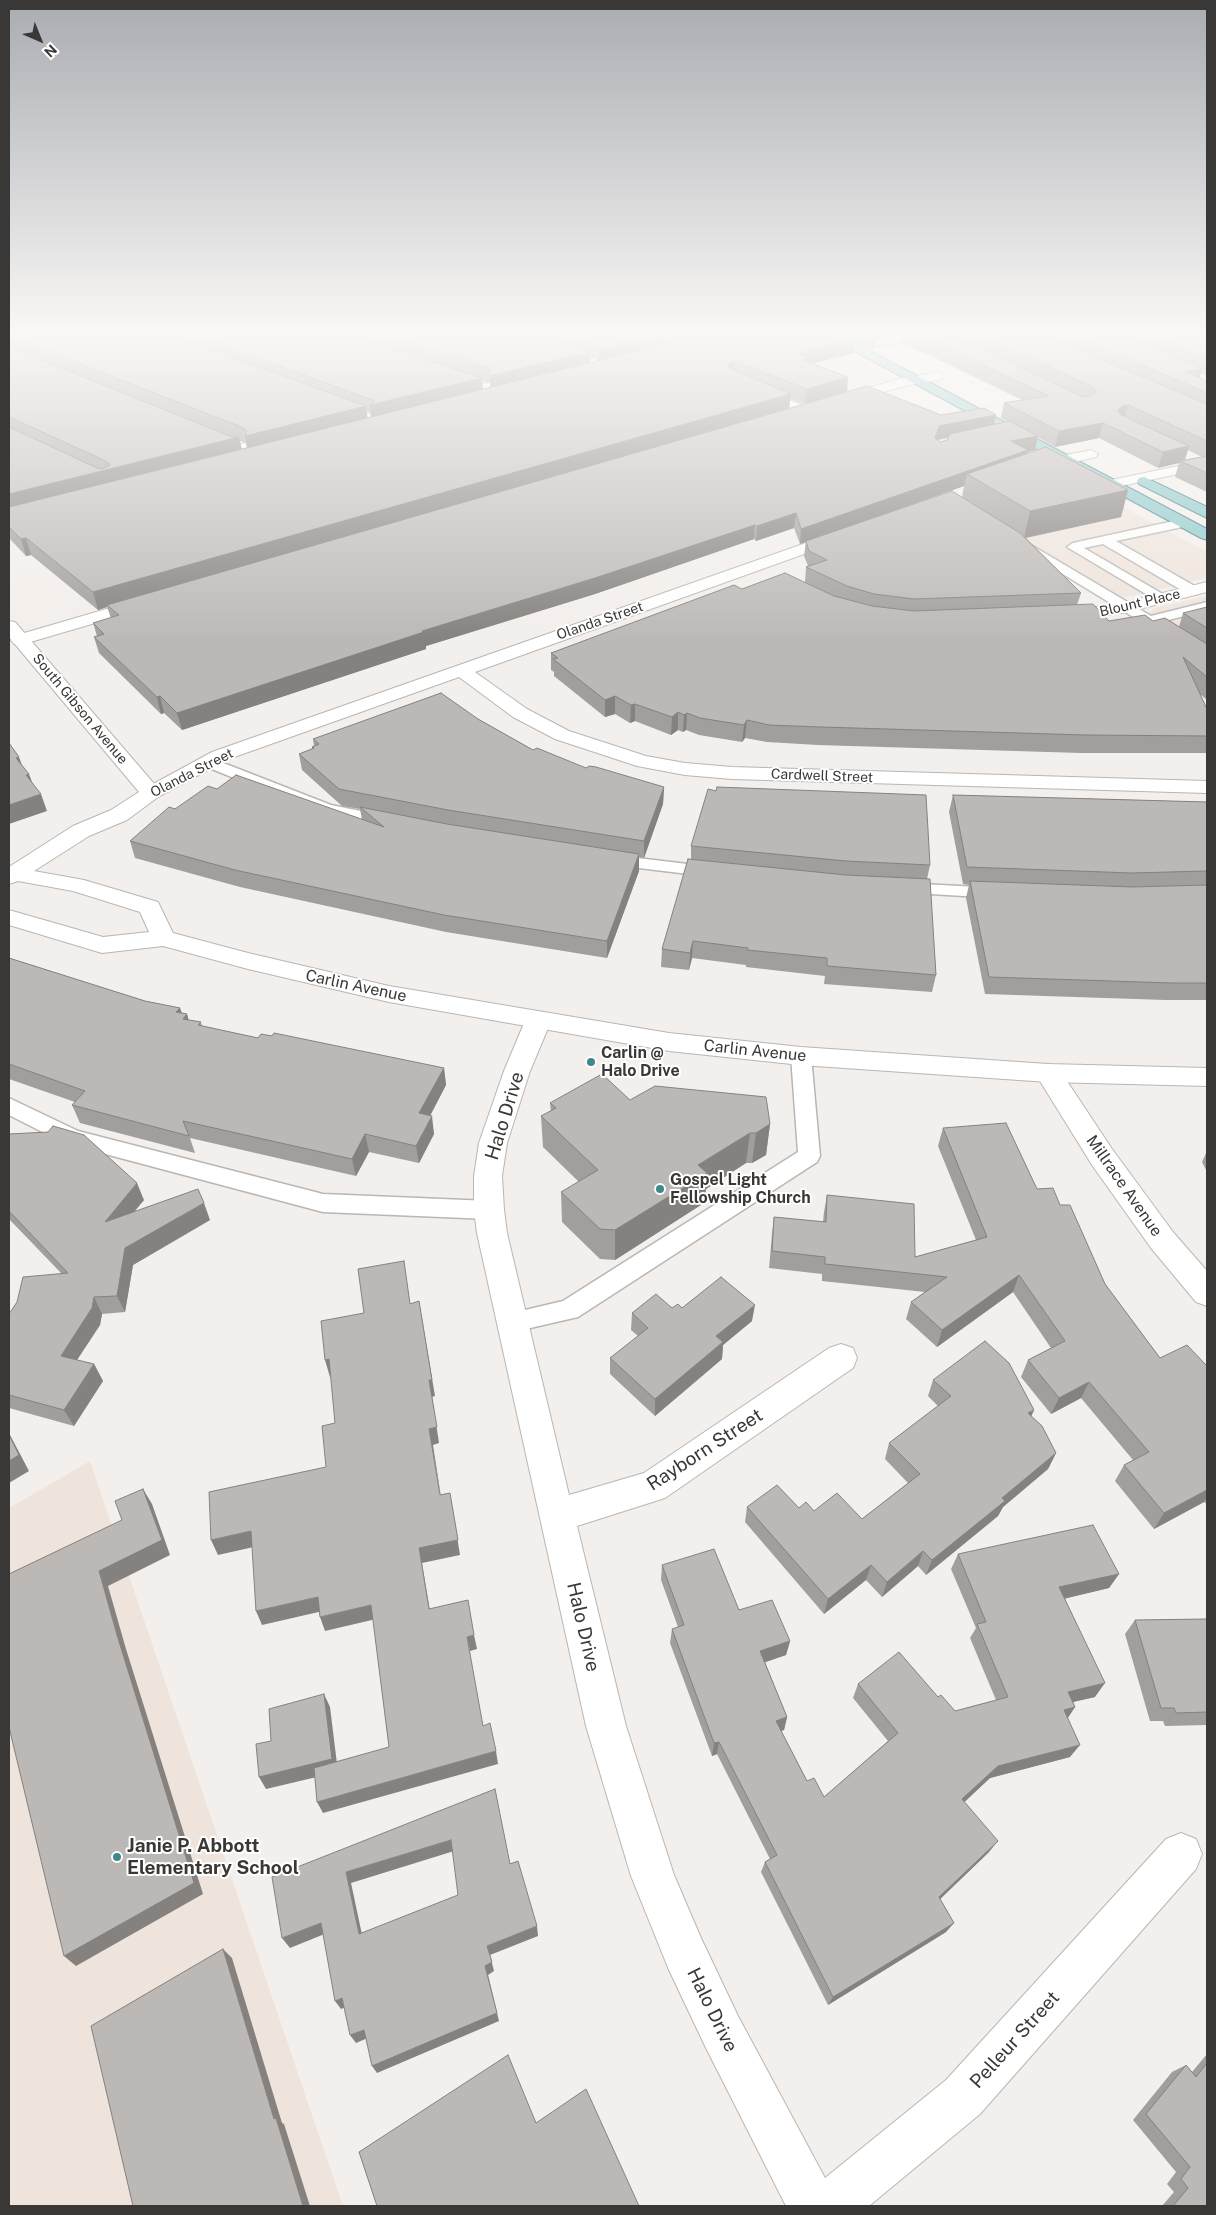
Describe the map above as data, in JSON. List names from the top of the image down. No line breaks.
{"streets":{"street":["Blount Place","Olanda Street","South Gibson Avenue","Cardwell Street","Carlin Avenue","Halo Drive","Millrace Avenue","Rayborn Street","Pelleur Street"]},"crossings":[["Olanda Street","South Gibson Avenue"],["Olanda Street","Cardwell Street"],["Carlin Avenue","Halo Drive"],["Carlin Avenue","Millrace Avenue"],["Halo Drive","Rayborn Street"]],"places":["Carlin @ Halo Drive","Gospel Light Fellowship Church","Janie P. Abbott Elementary School"],"north":"bottom right"}
